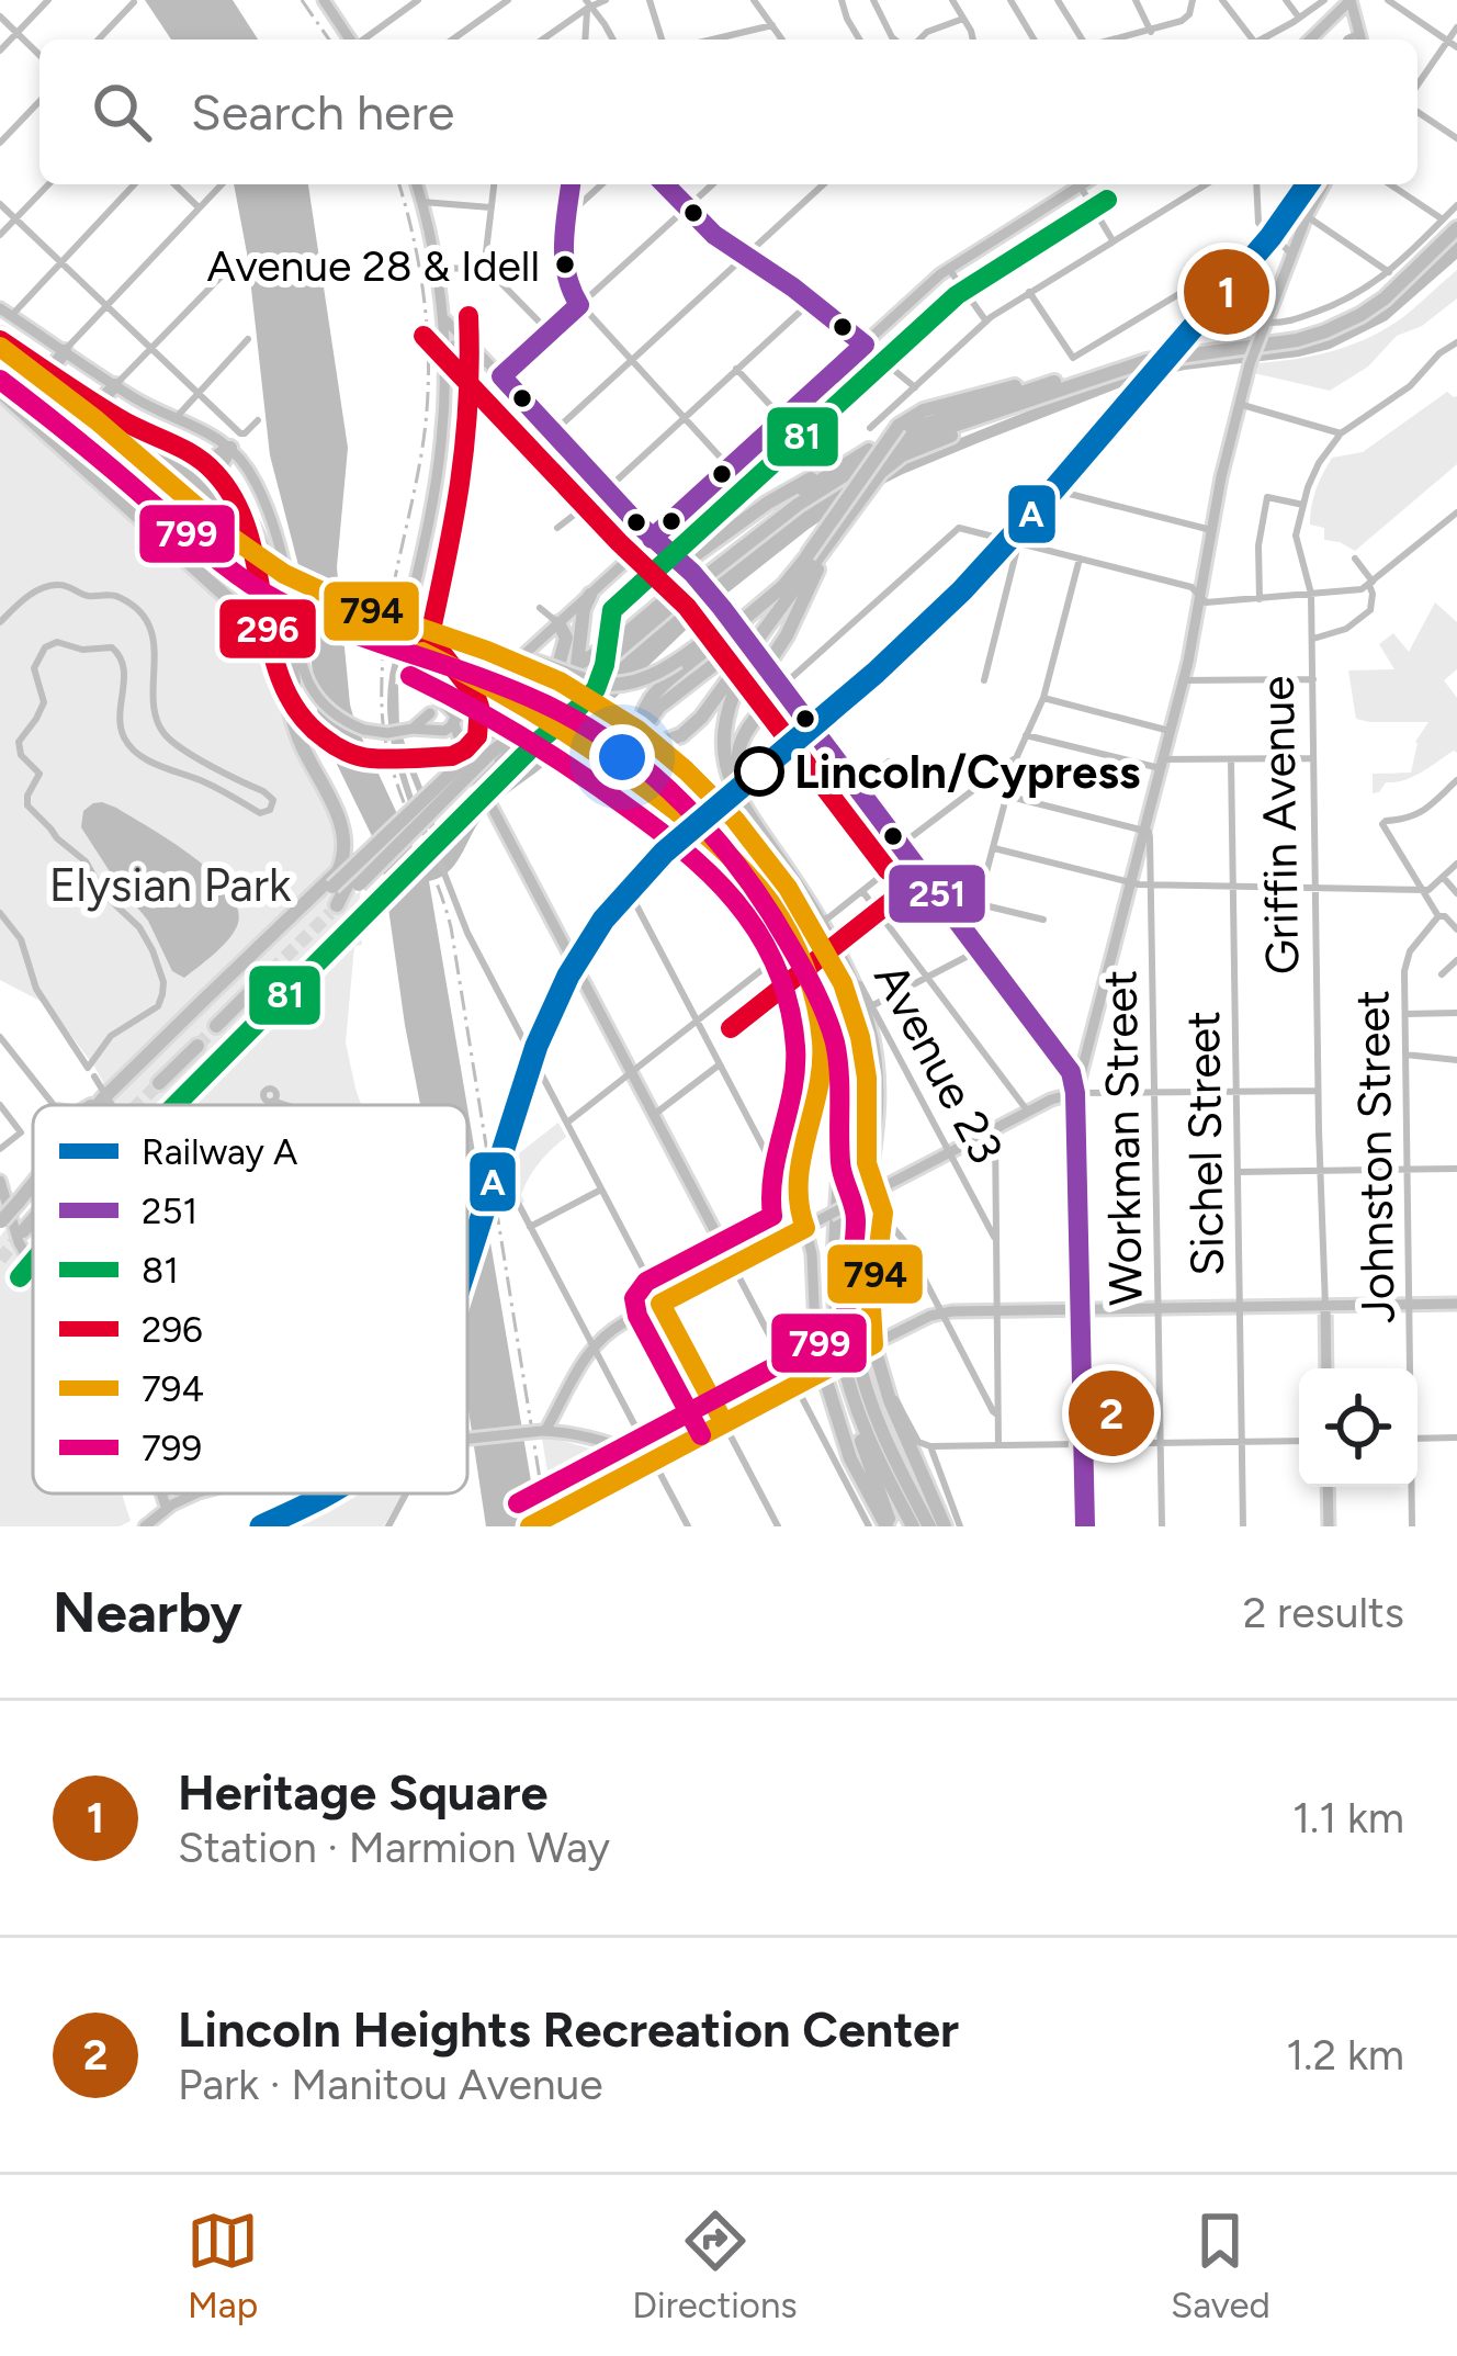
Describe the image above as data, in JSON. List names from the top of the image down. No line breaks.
{"streets":{"main road":["Griffin Avenue"],"street":["Avenue 23","Workman Street","Sichel Street","Johnston Street"]},"parks":["Elysian Park"],"places":["Avenue 28 & Idell","Lincoln/Cypress"],"lines":["rail line A","transit line 251","transit line 81","transit line 296","transit line 794","transit line 799"],"legend":["Railway A","251","81","296","794","799"],"page":{"search":"Search here","pins":["1","2"],"heading":["Nearby","2 results"],"list":[{"mark":"1","name":"Heritage Square","note":"Station · Marmion Way","value":"1.1 km"},{"mark":"2","name":"Lincoln Heights Recreation Center","note":"Park · Manitou Avenue","value":"1.2 km"}],"nav":["Map","Directions","Saved"]}}
